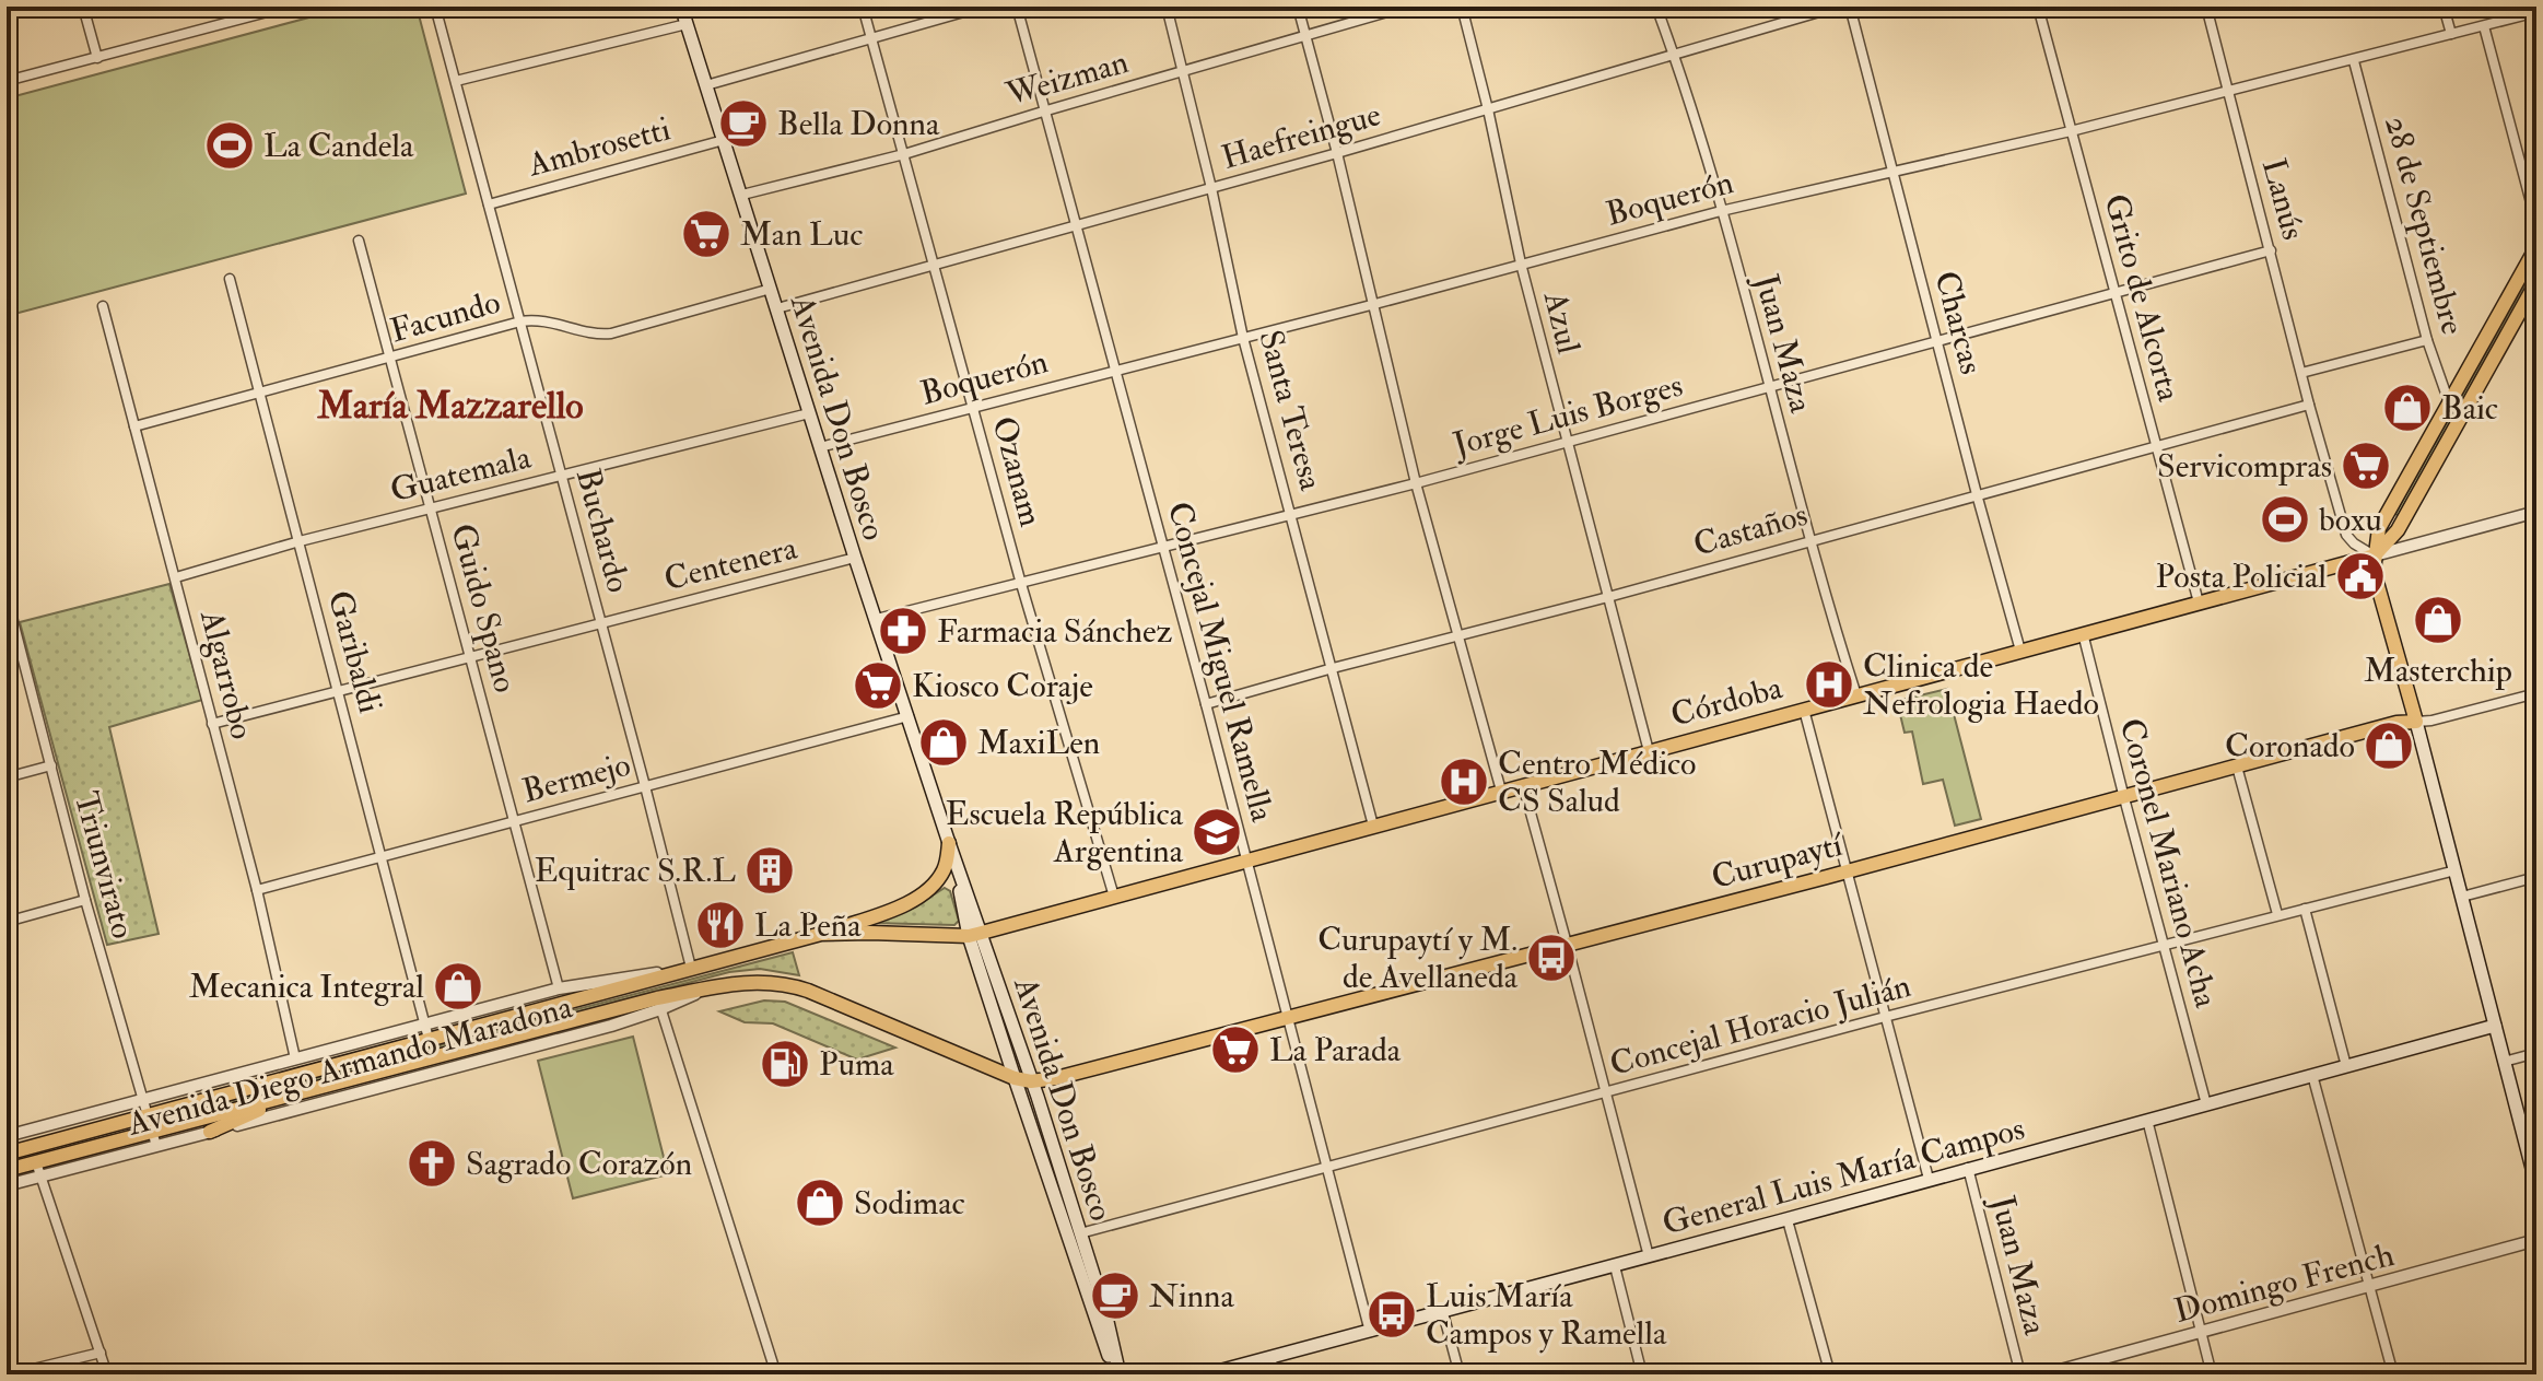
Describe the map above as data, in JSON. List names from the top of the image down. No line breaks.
{"streets":{"main road":["Avenida Don Bosco","Córdoba","Curupaytí","Avenida Diego Armando Maradona","General Luis María Campos"],"street":["Weizman","Haefreingue","Ambrosetti","Boquerón","Lanús","28 de Septiembre","Grito de Alcorta","Facundo","Azul","Charcas","Juan Maza","Santa Teresa","Jorge Luis Borges","Ozanam","Guatemala","Castaños","Buchardo","Centenera","Guido Spano","Garibaldi","Concejal Miguel Ramella","Algarrobo","Bermejo","Coronel Mariano Acha","Triunvirato","Concejal Horacio Julián","Domingo French"]},"crossings":[["Weizman","Santa Teresa"],["Weizman","Avenida Don Bosco"],["Weizman","Ozanam"],["Weizman","Concejal Miguel Ramella"],["Haefreingue","Azul"],["Haefreingue","Juan Maza"],["Haefreingue","Santa Teresa"],["Haefreingue","Avenida Don Bosco"],["Haefreingue","Ozanam"],["Haefreingue","Concejal Miguel Ramella"],["Ambrosetti","Avenida Don Bosco"],["Ambrosetti","Buchardo"],["Boquerón","Lanús"],["Boquerón","28 de Septiembre"],["Boquerón","Grito de Alcorta"],["Boquerón","Azul"],["Boquerón","Charcas"],["Boquerón","Juan Maza"],["Boquerón","Santa Teresa"],["Boquerón","Avenida Don Bosco"],["Boquerón","Ozanam"],["Boquerón","Concejal Miguel Ramella"],["Lanús","Jorge Luis Borges"],["Lanús","Castaños"],["Lanús","Córdoba"],["Grito de Alcorta","Jorge Luis Borges"],["Grito de Alcorta","Castaños"],["Grito de Alcorta","Córdoba"],["Facundo","Avenida Don Bosco"],["Facundo","Buchardo"],["Facundo","Guido Spano"],["Facundo","Garibaldi"],["Facundo","Algarrobo"],["Azul","Jorge Luis Borges"],["Azul","Castaños"],["Azul","Córdoba"],["Charcas","Jorge Luis Borges"],["Charcas","Castaños"],["Charcas","Córdoba"],["Juan Maza","Jorge Luis Borges"],["Juan Maza","Castaños"],["Juan Maza","Córdoba"],["Juan Maza","General Luis María Campos"],["Santa Teresa","Jorge Luis Borges"],["Santa Teresa","Castaños"],["Santa Teresa","Córdoba"],["Jorge Luis Borges","Avenida Don Bosco"],["Jorge Luis Borges","Ozanam"],["Jorge Luis Borges","Concejal Miguel Ramella"],["Avenida Don Bosco","Guatemala"],["Avenida Don Bosco","Centenera"],["Avenida Don Bosco","Córdoba"],["Avenida Don Bosco","Bermejo"],["Avenida Don Bosco","Curupaytí"],["Avenida Don Bosco","Concejal Horacio Julián"],["Avenida Don Bosco","Avenida Diego Armando Maradona"],["Ozanam","Córdoba"],["Guatemala","Buchardo"],["Guatemala","Guido Spano"],["Guatemala","Garibaldi"],["Guatemala","Algarrobo"],["Castaños","Concejal Miguel Ramella"],["Buchardo","Centenera"],["Buchardo","Bermejo"],["Buchardo","Avenida Diego Armando Maradona"],["Centenera","Guido Spano"],["Centenera","Garibaldi"],["Centenera","Algarrobo"],["Guido Spano","Bermejo"],["Guido Spano","Avenida Diego Armando Maradona"],["Garibaldi","Bermejo"],["Garibaldi","Avenida Diego Armando Maradona"],["Concejal Miguel Ramella","Córdoba"],["Concejal Miguel Ramella","Curupaytí"],["Concejal Miguel Ramella","Concejal Horacio Julián"],["Concejal Miguel Ramella","General Luis María Campos"],["Algarrobo","Bermejo"],["Algarrobo","Avenida Diego Armando Maradona"],["Córdoba","Coronel Mariano Acha"],["Córdoba","Avenida Diego Armando Maradona"],["Curupaytí","Coronel Mariano Acha"],["Curupaytí","Avenida Diego Armando Maradona"],["Coronel Mariano Acha","Concejal Horacio Julián"],["Coronel Mariano Acha","General Luis María Campos"],["Triunvirato","Avenida Diego Armando Maradona"]],"districts":["María Mazzarello"],"places":{"cafe":["Bella Donna","Ninna"],"sports":["La Candela","boxu"],"supermarket":["Man Luc","Servicompras","Kiosco Coraje","La Parada"],"shop":["Baic","Masterchip","MaxiLen","Coronado","Mecanica Integral","Sodimac"],"public building":["Posta Policial"],"pharmacy":["Farmacia Sánchez"],"hospital":["Clinica de Nefrologia Haedo","Centro Médico CS Salud"],"school or university":["Escuela República Argentina"],"building":["Equitrac S.R.L"],"restaurant":["La Peña"],"bus stop":["Curupaytí y M. de Avellaneda","Luis María Campos y Ramella"],"fuel station":["Puma"],"church":["Sagrado Corazón"]}}
